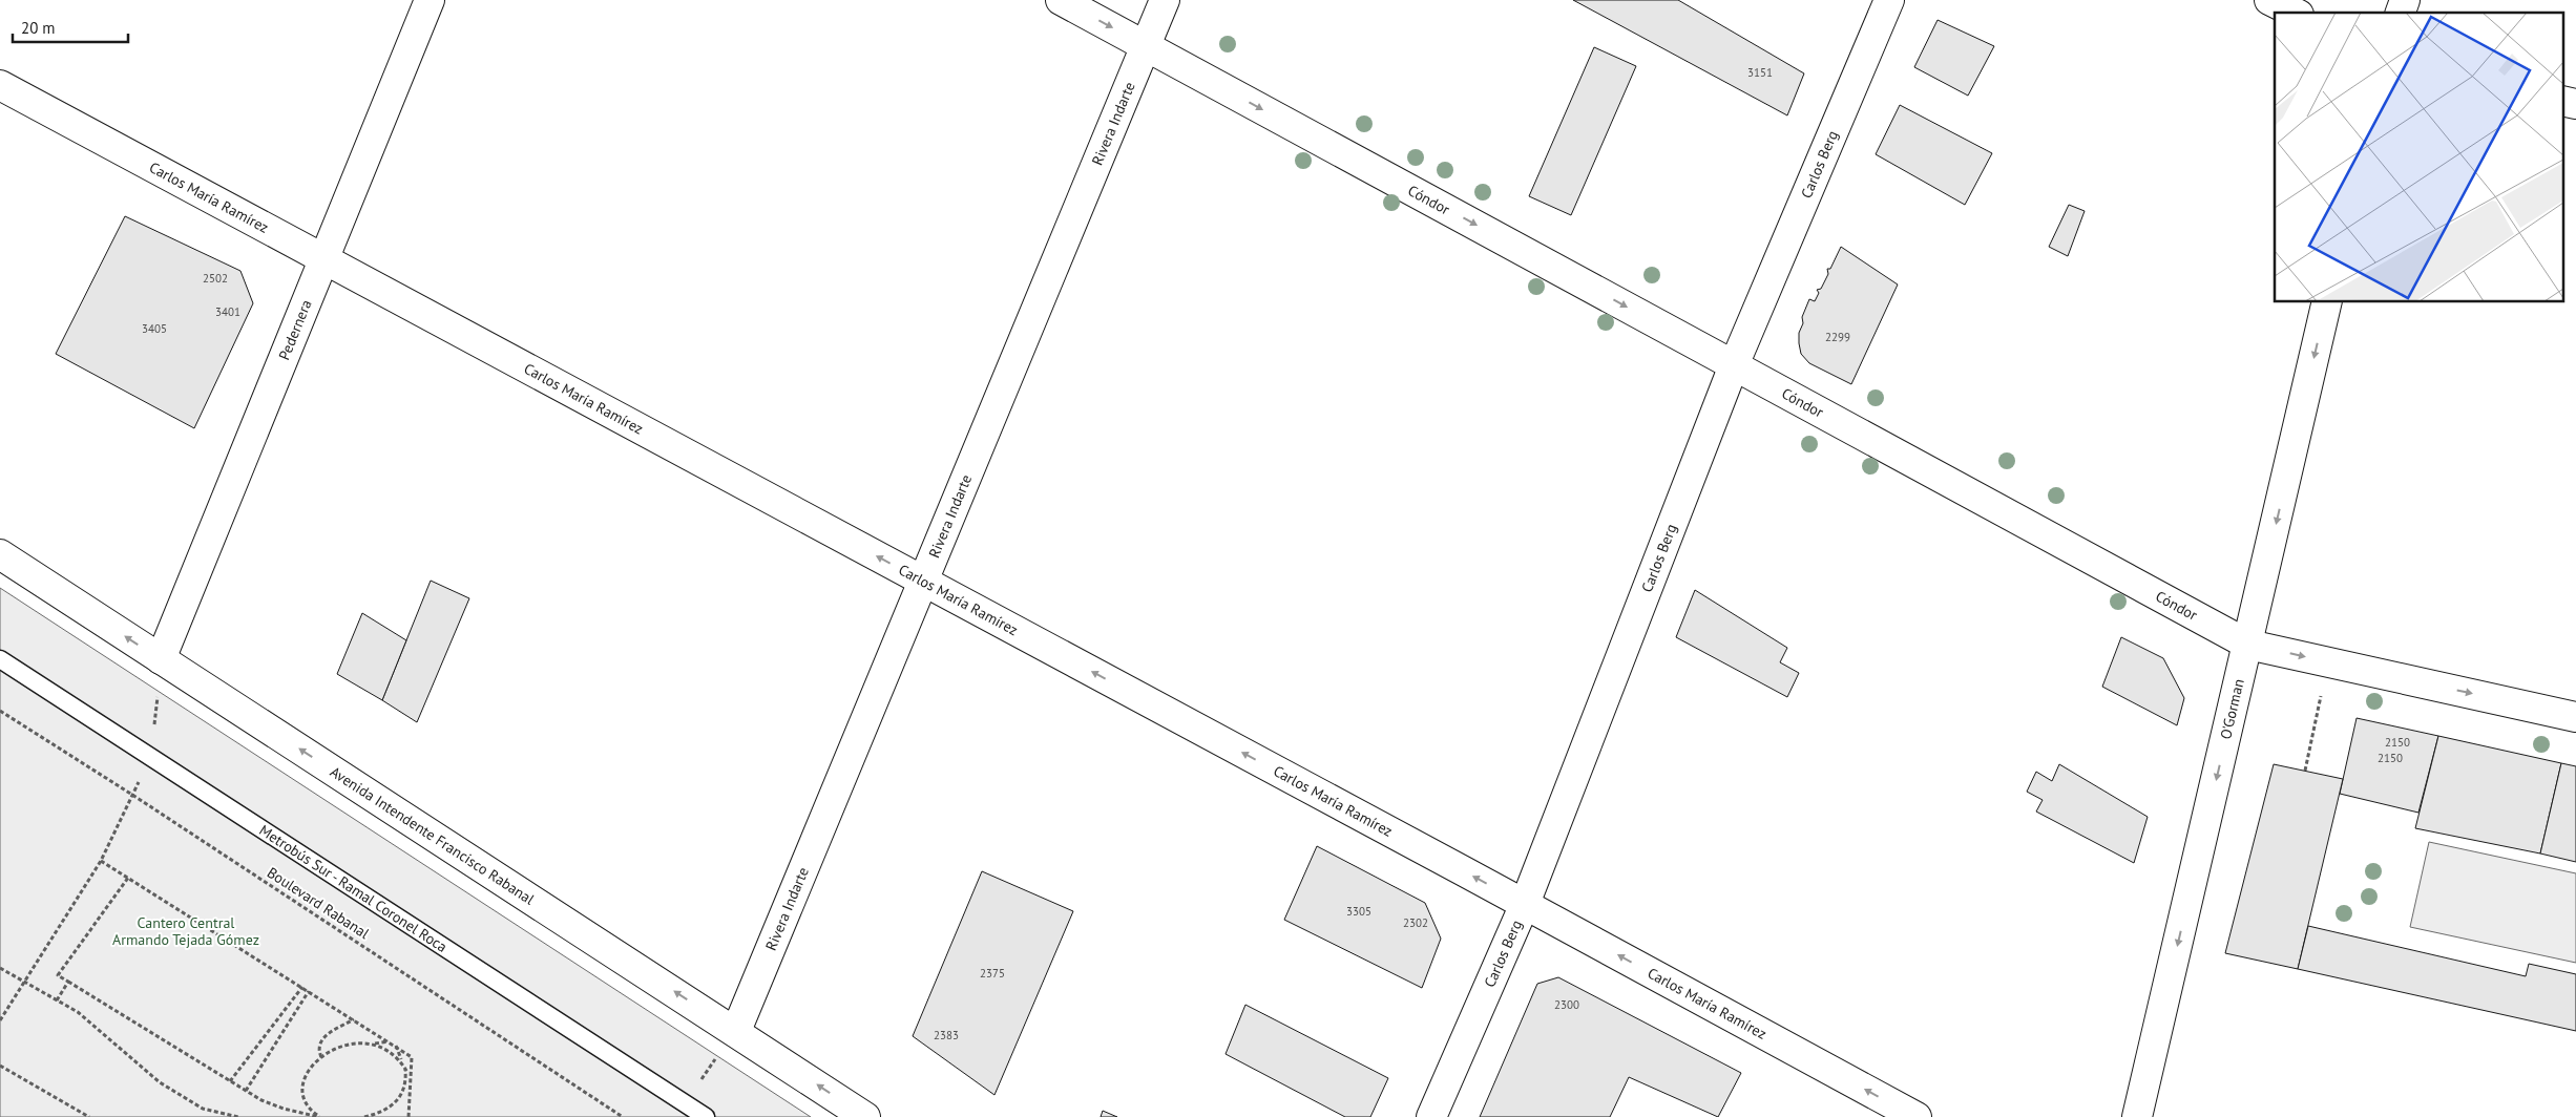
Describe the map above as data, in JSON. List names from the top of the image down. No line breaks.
{"streets":{"street":["Rivera Indarte","Carlos Berg","Carlos María Ramírez","Cóndor","Pedernera","O'Gorman","Avenida Intendente Francisco Rabanal"],"lane":["Metrobús Sur - Ramal Coronel Roca"],"path":["Boulevard Rabanal"]},"crossings":[["Rivera Indarte","Carlos María Ramírez"],["Rivera Indarte","Cóndor"],["Rivera Indarte","Avenida Intendente Francisco Rabanal"],["Carlos Berg","Carlos María Ramírez"],["Carlos Berg","Cóndor"],["Carlos María Ramírez","Pedernera"],["Cóndor","O'Gorman"],["Pedernera","Avenida Intendente Francisco Rabanal"]],"one_way":["Carlos María Ramírez","Cóndor","O'Gorman","Avenida Intendente Francisco Rabanal"],"parks":["Cantero Central Armando Tejada Gómez"],"house_numbers":["3151","2502","3401","3405","2299","2150","2150","3305","2302","2375","2300","2383"],"scale_bar":"20 m"}
